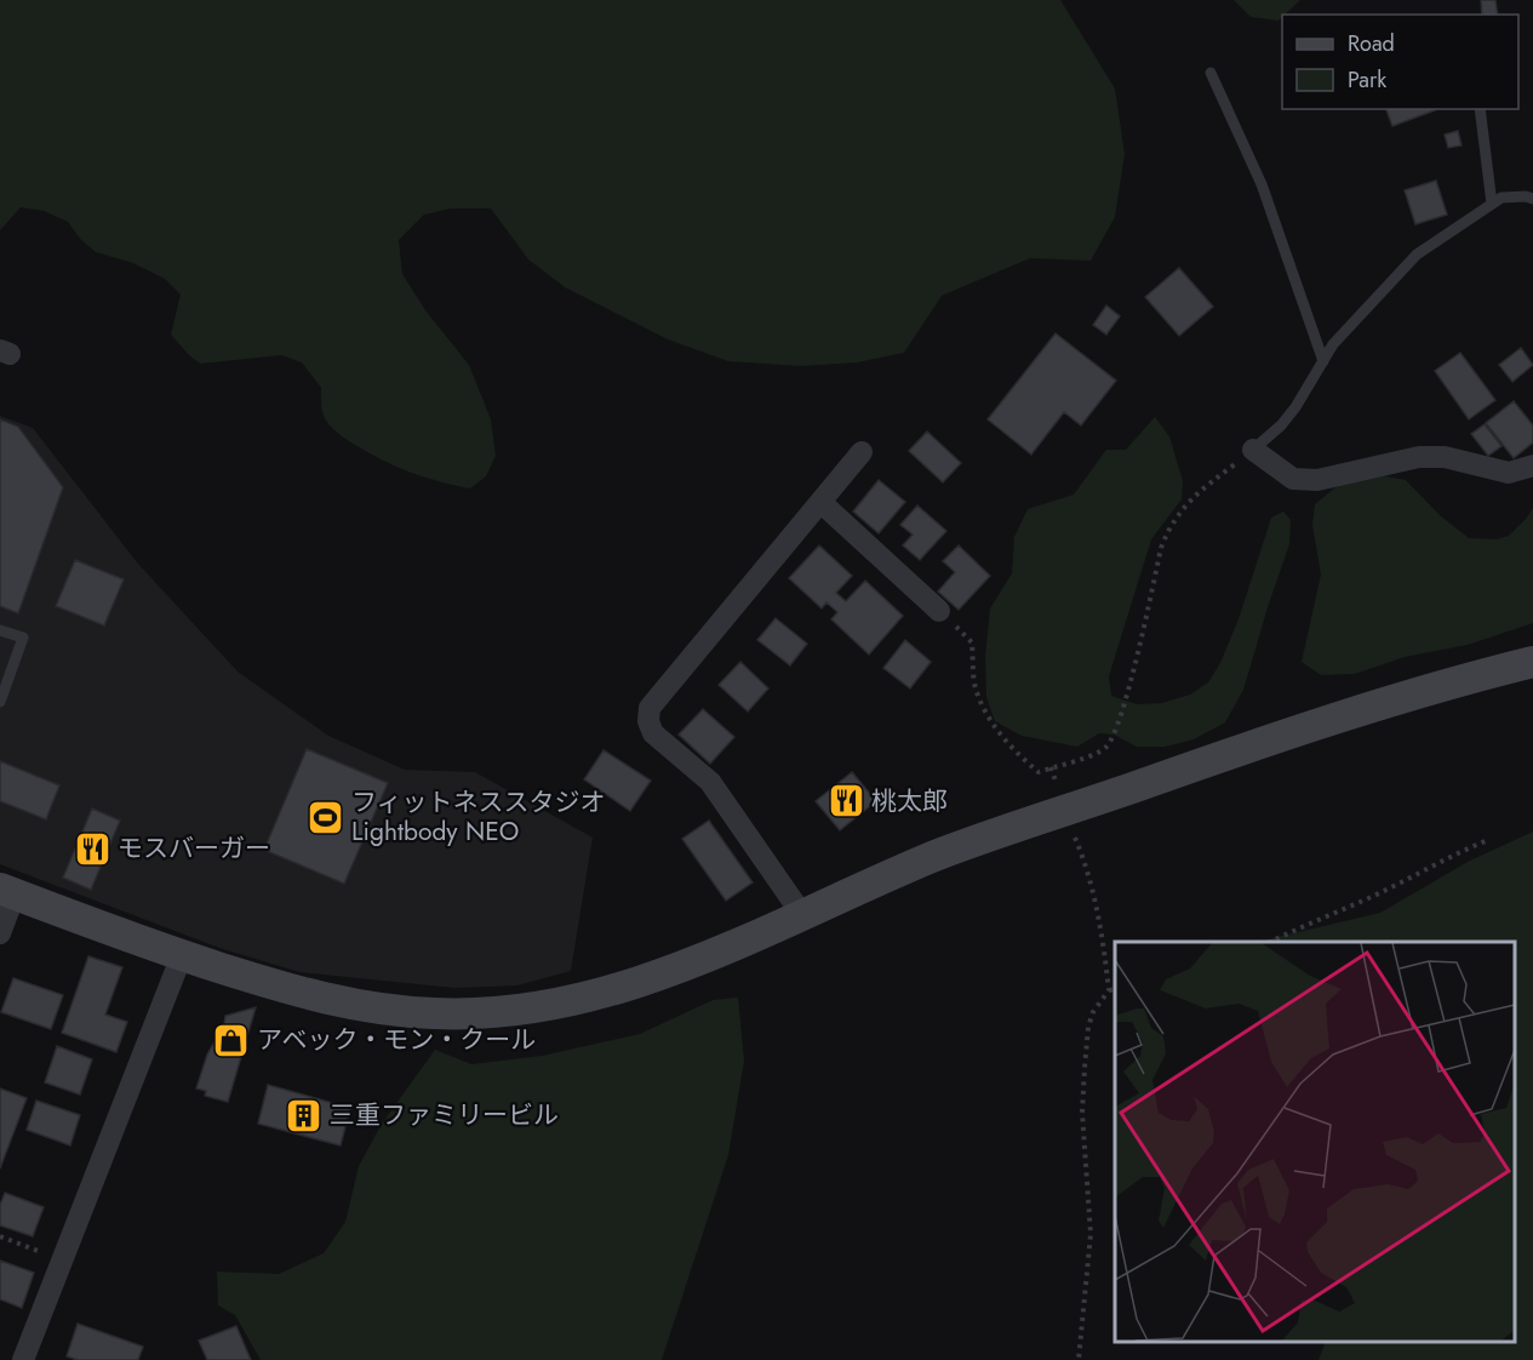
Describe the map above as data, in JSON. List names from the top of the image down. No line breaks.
{"places":{"restaurant":["桃太郎","モスバーガー"],"sports":["フィットネススタジオ Lightbody NEO"],"shop":["アベック・モン・クール"],"building":["三重ファミリービル"]},"legend":["Road","Park"]}
